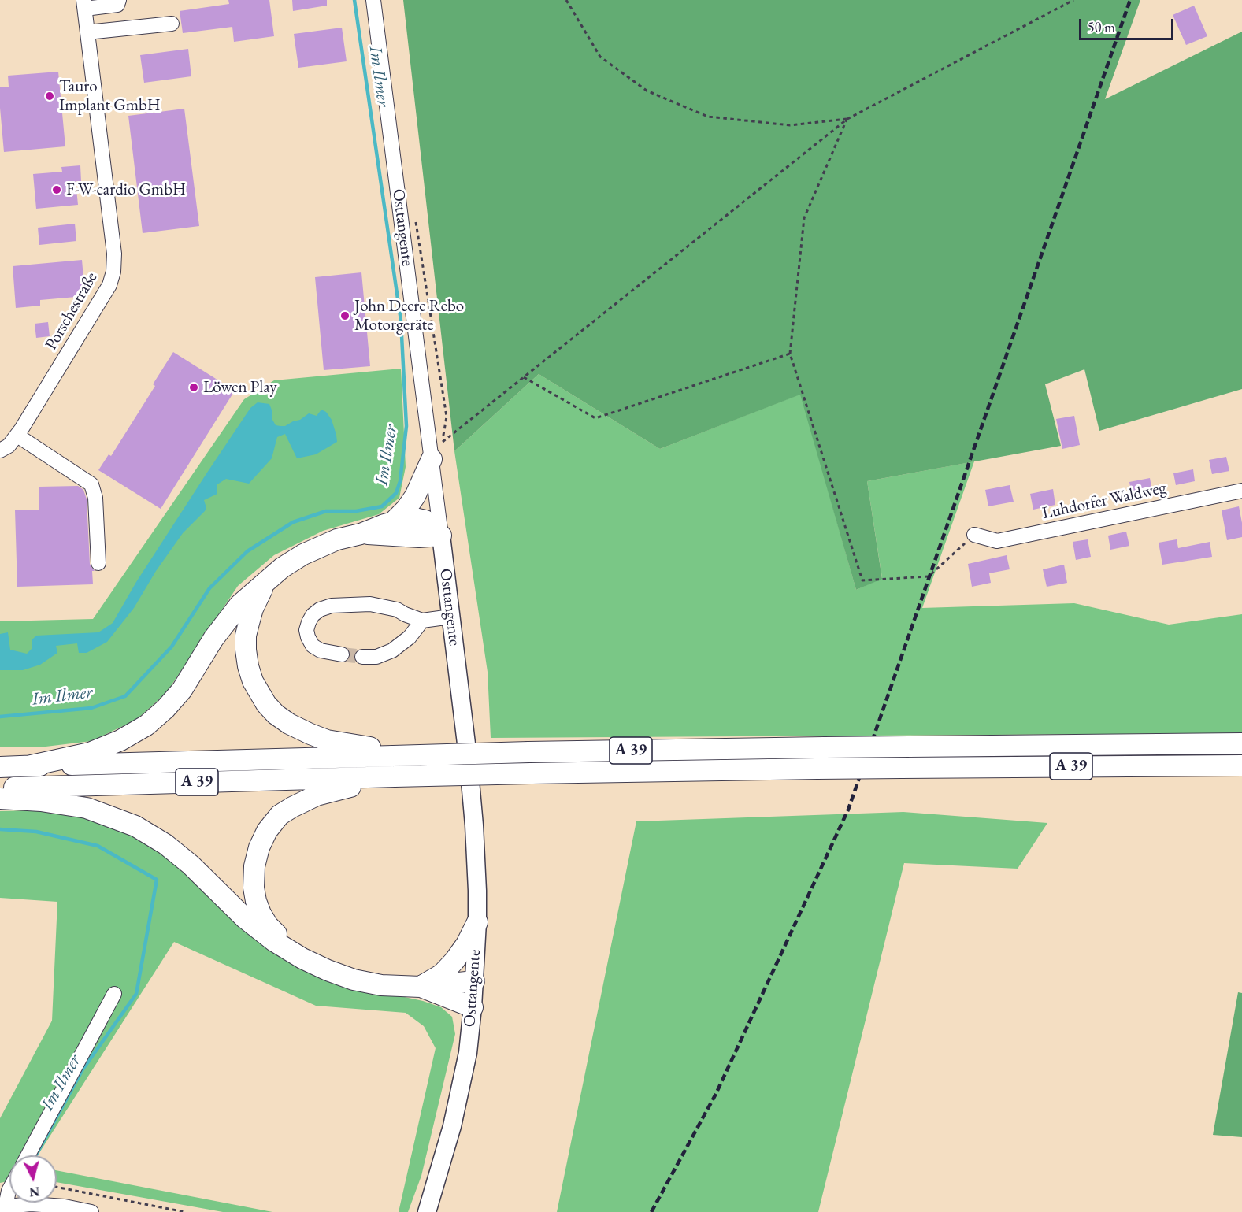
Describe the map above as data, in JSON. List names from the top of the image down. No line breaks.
{"streets":{"highway":["A 39"],"main road":["Osttangente"],"street":["Porschestraße","Luhdorfer Waldweg"]},"water":["Im Ilmer"],"places":["Tauro Implant GmbH","F-W-cardio GmbH","John Deere Rebo Motorgeräte","Löwen Play"],"scale_bar":"50 m","north":"bottom"}
